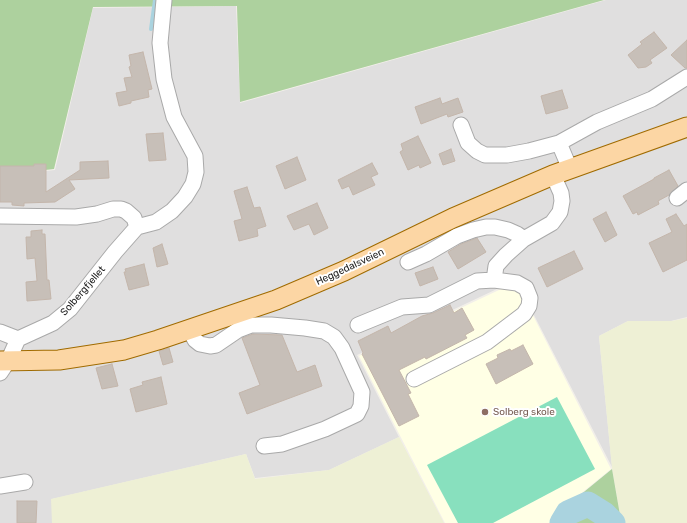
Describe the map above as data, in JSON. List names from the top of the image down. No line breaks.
{"streets":{"main road":["Heggedalsveien"],"street":["Solbergfjellet"]},"places":["Solberg skole"]}
